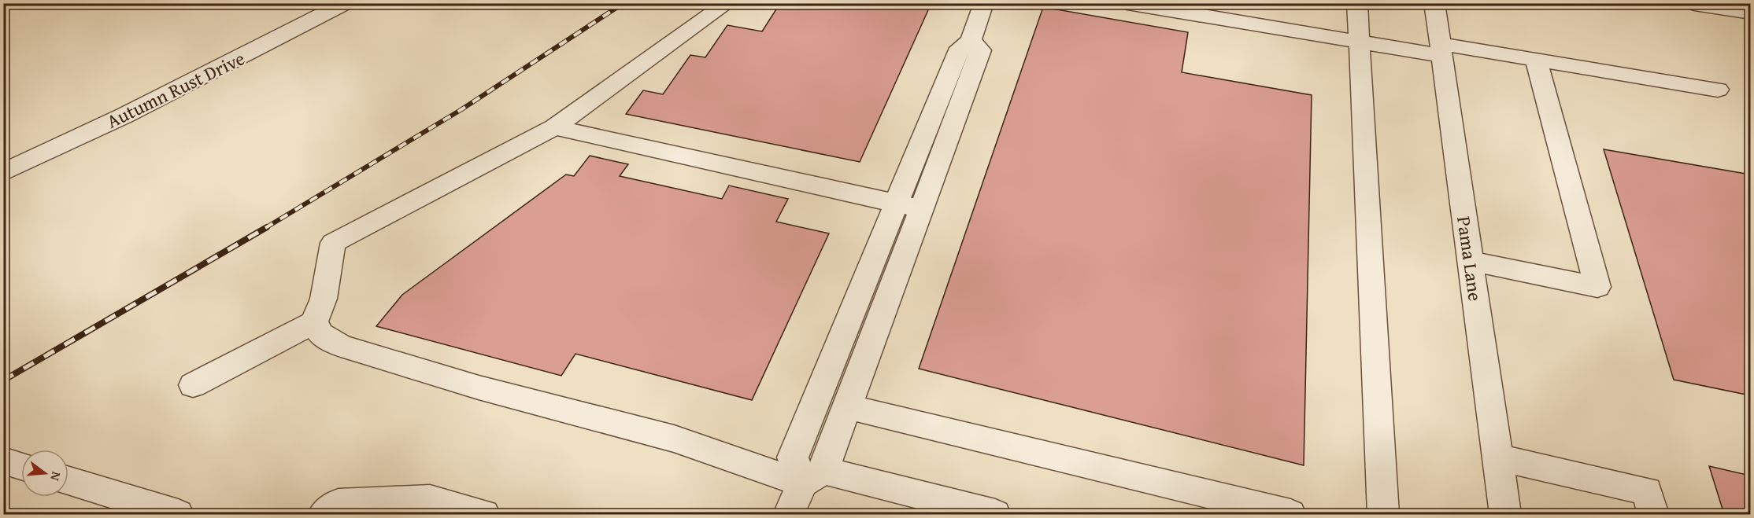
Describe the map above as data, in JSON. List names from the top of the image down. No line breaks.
{"streets":{"street":["Autumn Rust Drive","Pama Lane"]},"north":"right"}
